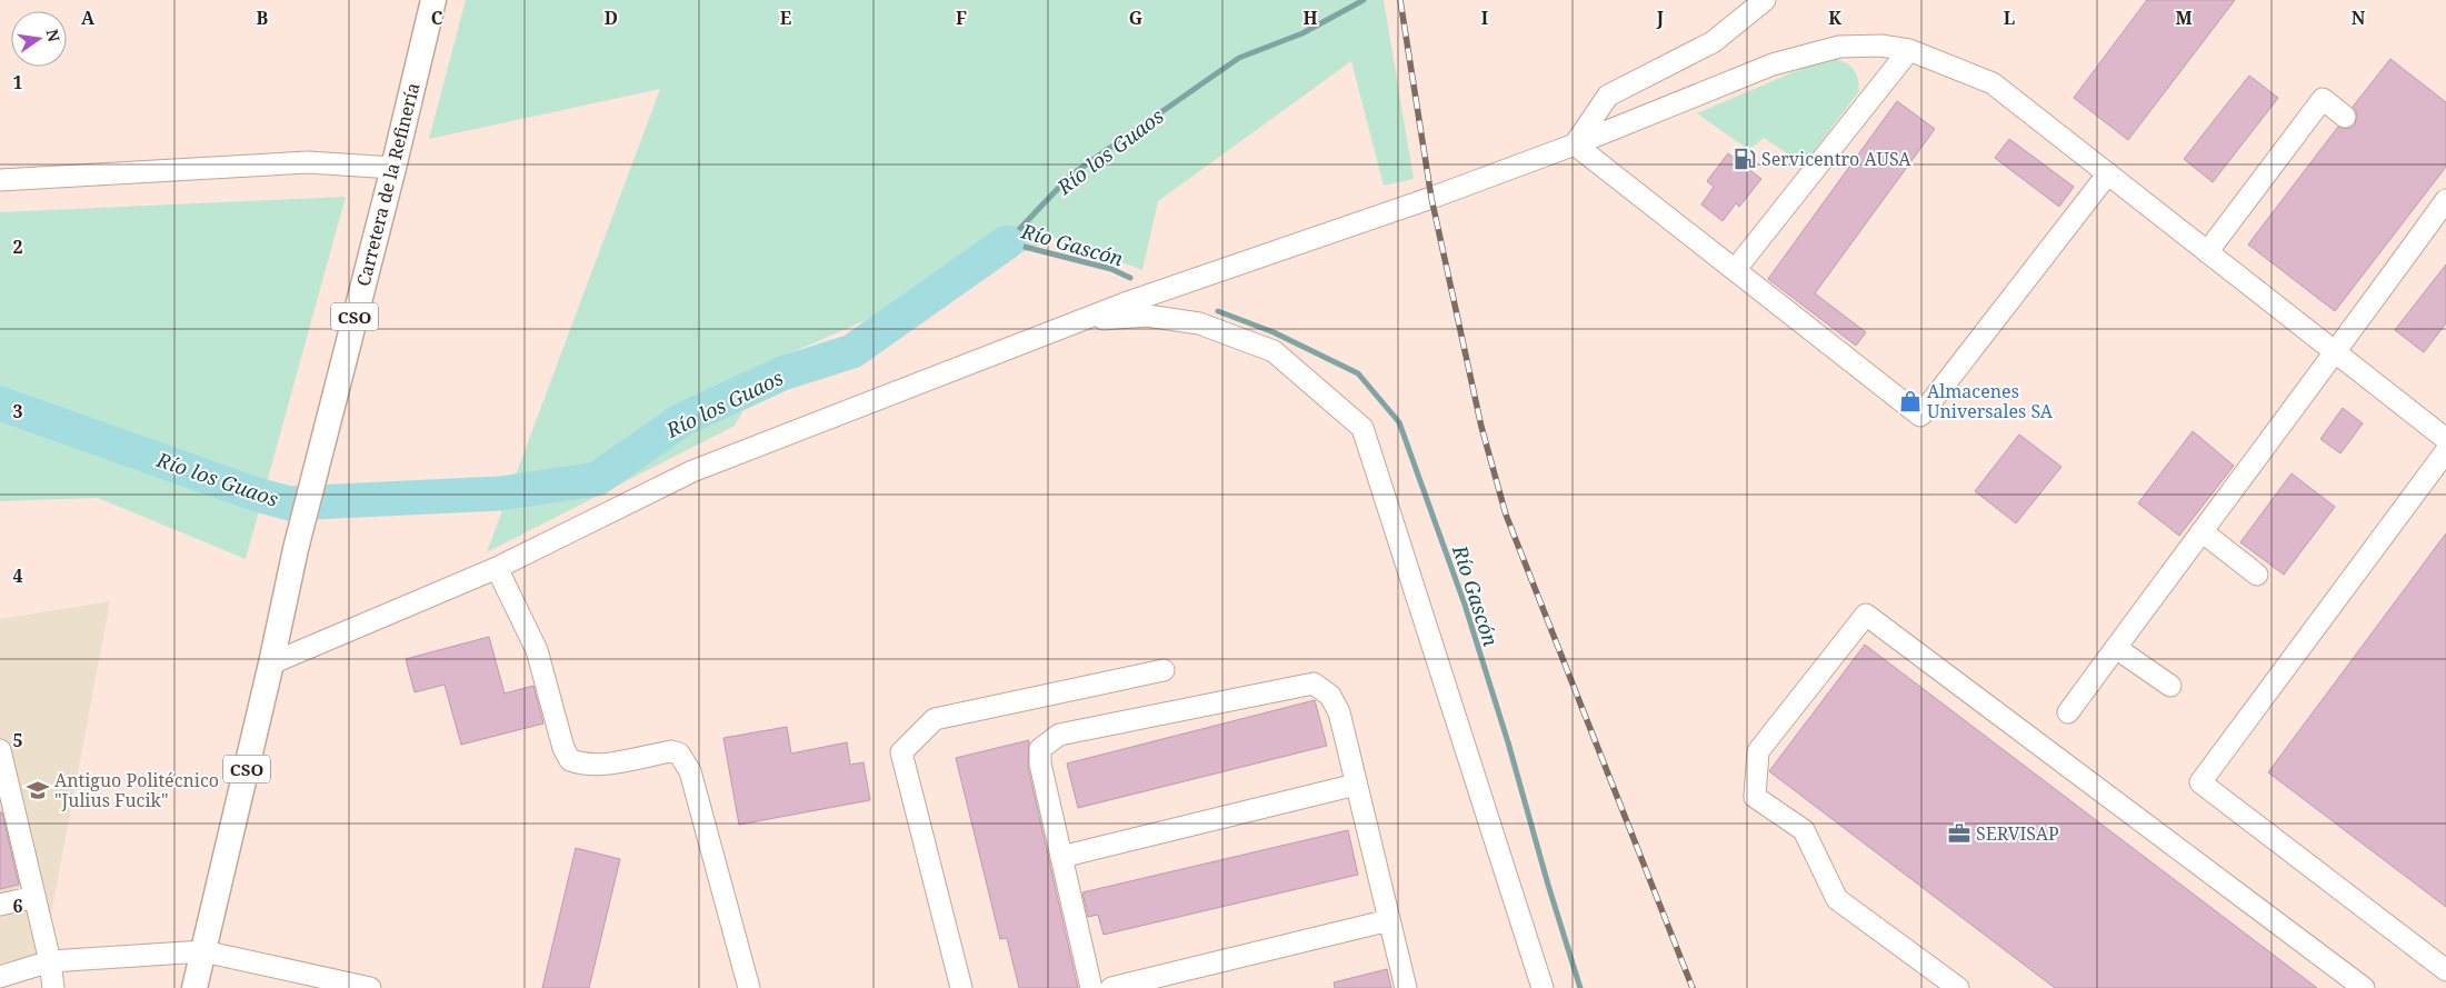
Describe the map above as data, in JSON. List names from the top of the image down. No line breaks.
{"streets":{"main road":["Carretera de la Refinería","CSO"]},"crossings":[["Carretera de la Refinería","CSO"]],"water":["Río los Guaos","Río Gascón"],"places":{"fuel station":["Servicentro AUSA"],"shop":["Almacenes Universales SA"],"school or university":["Antiguo Politécnico \"Julius Fucik\""],"office":["SERVISAP"]},"north":"right","grid":{"columns":["A","B","C","D","E","F","G","H","I","J","K","L","M","N"],"rows":["1","2","3","4","5","6"]}}
